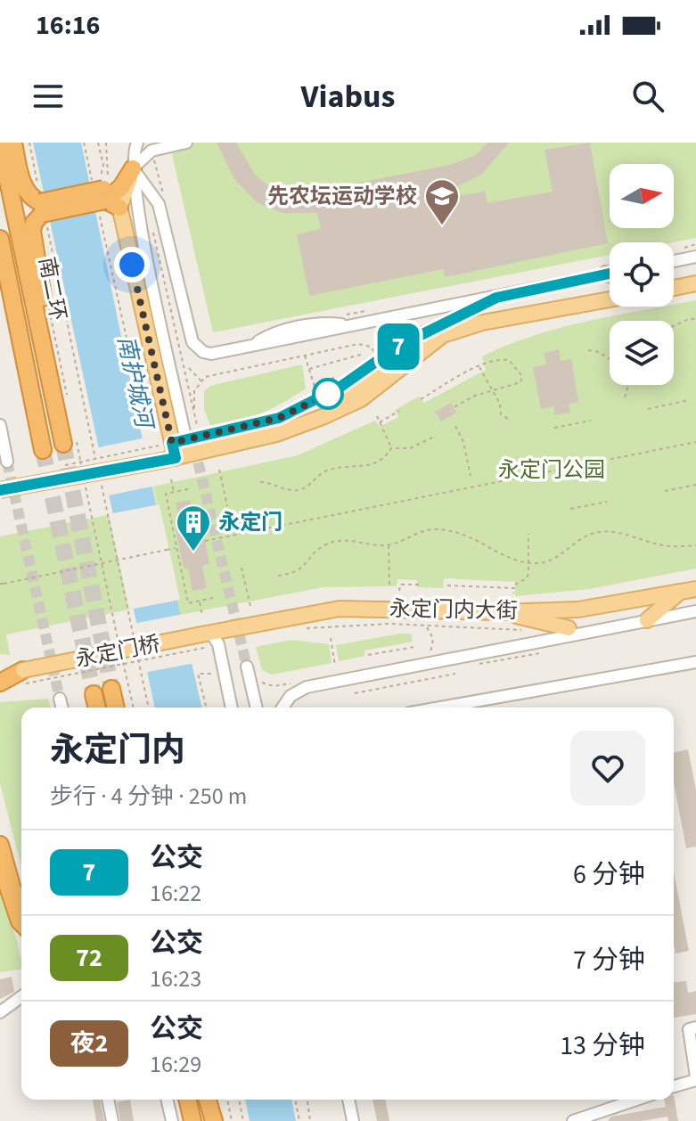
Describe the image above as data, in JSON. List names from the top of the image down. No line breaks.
{"streets":{"highway":["南二环"],"main road":["永定门内大街","永定门桥"]},"crossings":[["永定门内大街","永定门桥"]],"water":["南护城河"],"parks":["永定门公园"],"places":{"school or university":["先农坛运动学校"],"building":["永定门"]},"lines":["bus line 7"],"north":"right","page":{"status":"16:16","header":"Viabus","on_map":"7","heading":["永定门内","步行 · 4 分钟 · 250 m"],"list":[{"mark":"7","name":"公交","note":"16:22","value":"6 分钟"},{"mark":"72","name":"公交","note":"16:23","value":"7 分钟"},{"mark":"夜2","name":"公交","note":"16:29","value":"13 分钟"}]}}
